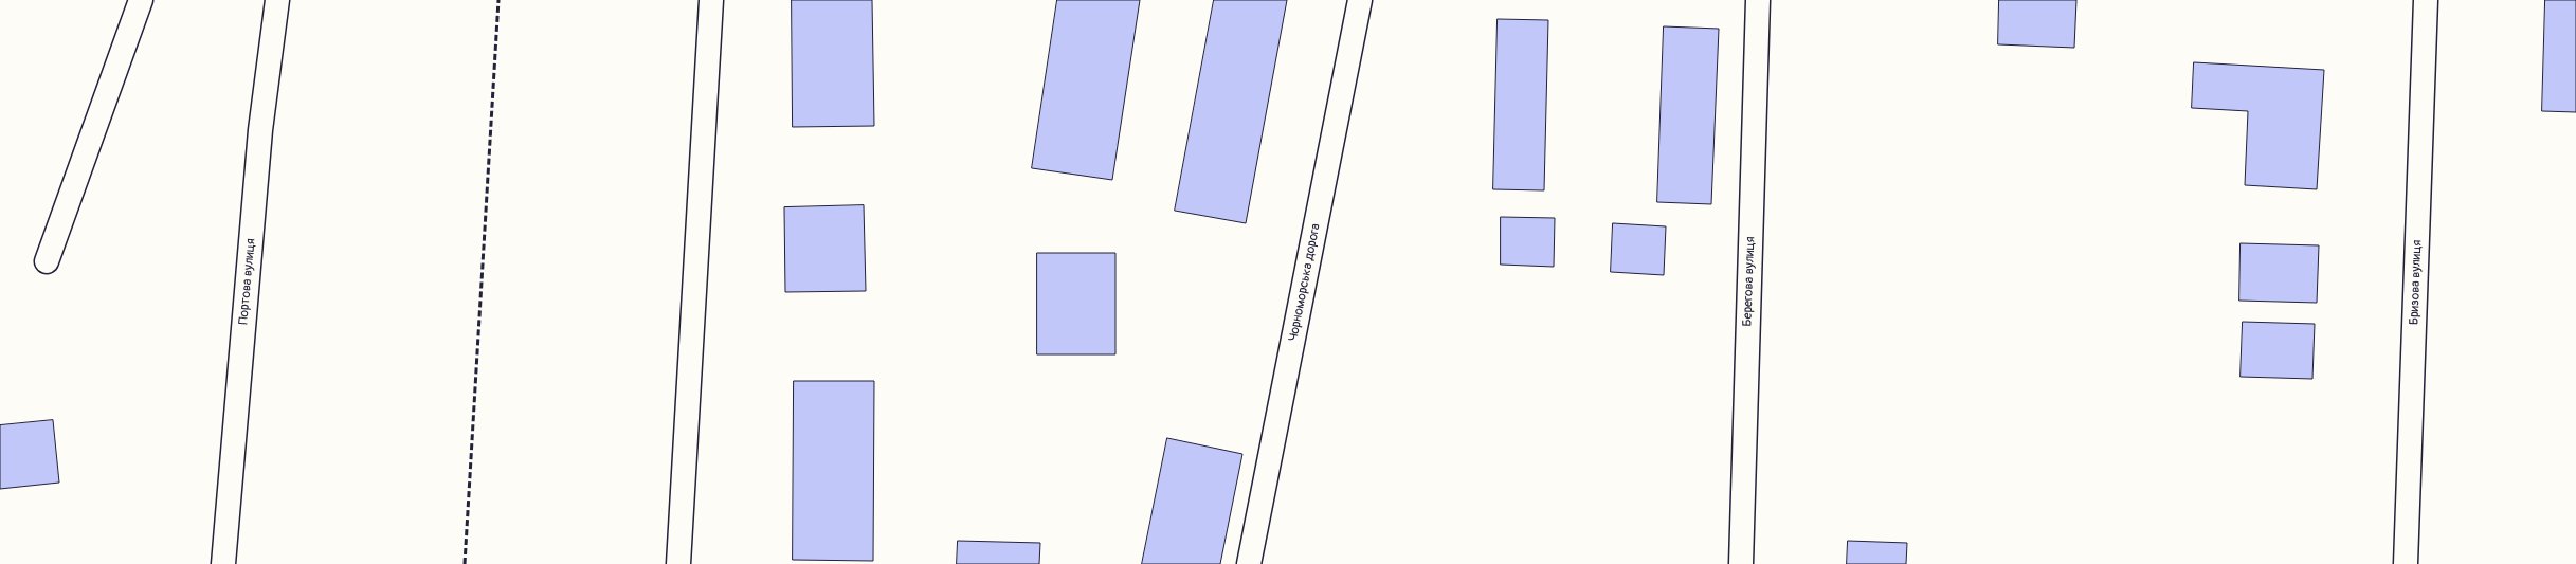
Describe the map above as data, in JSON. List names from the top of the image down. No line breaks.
{"streets":{"street":["Портова вулиця","Берегова вулиця","Чорноморська дорога","Бризова вулиця"]}}
